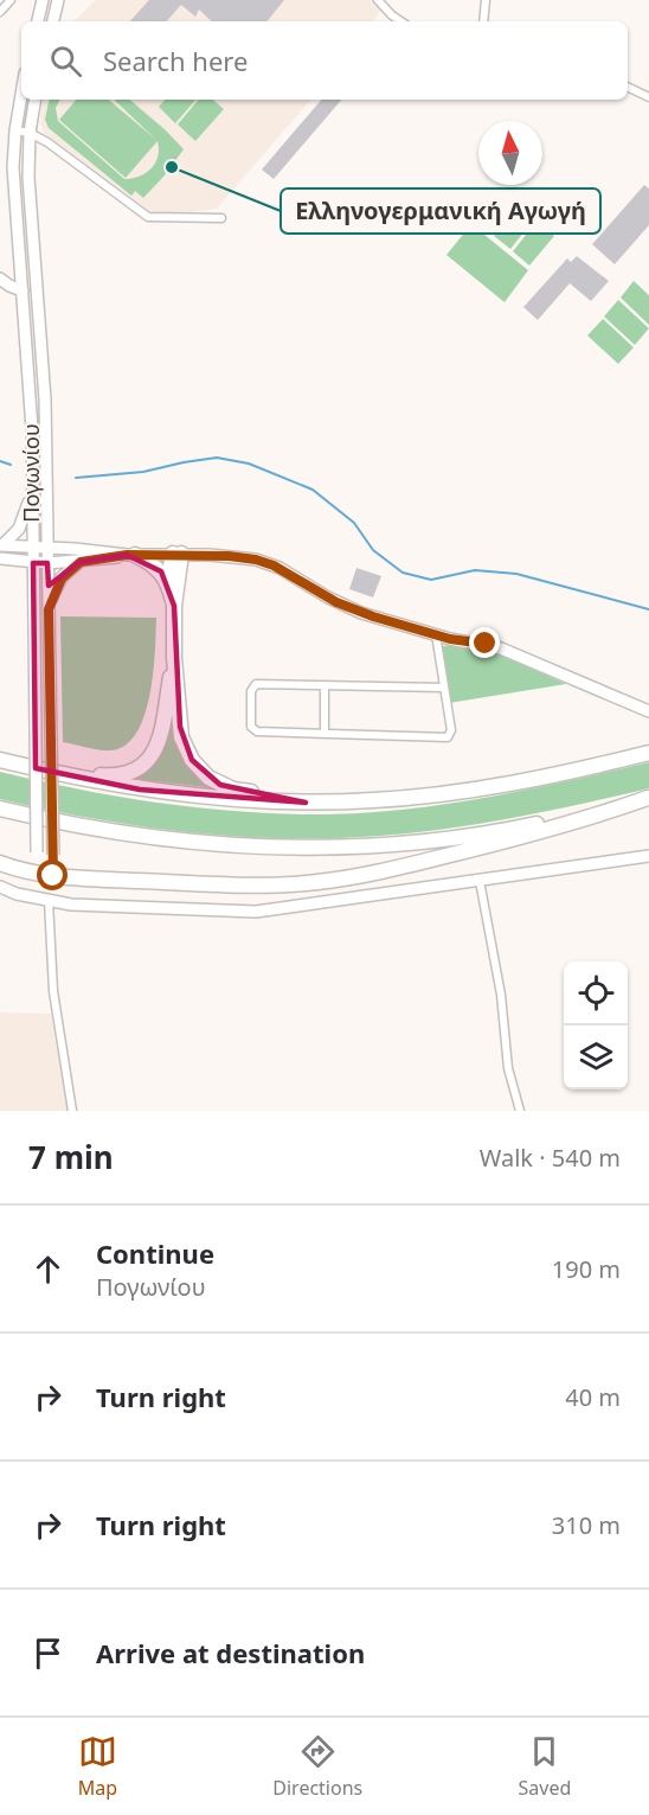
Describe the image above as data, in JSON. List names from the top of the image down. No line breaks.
{"streets":{"main road":["Πογωνίου"]},"places":["Ελληνογερμανική Αγωγή"],"north":"top","page":{"search":"Search here","heading":["7 min","Walk · 540 m"],"list":[["Continue","Πογωνίου","190 m"],["Turn right","40 m"],["Turn right","310 m"],"Arrive at destination"],"nav":["Map","Directions","Saved"]}}
